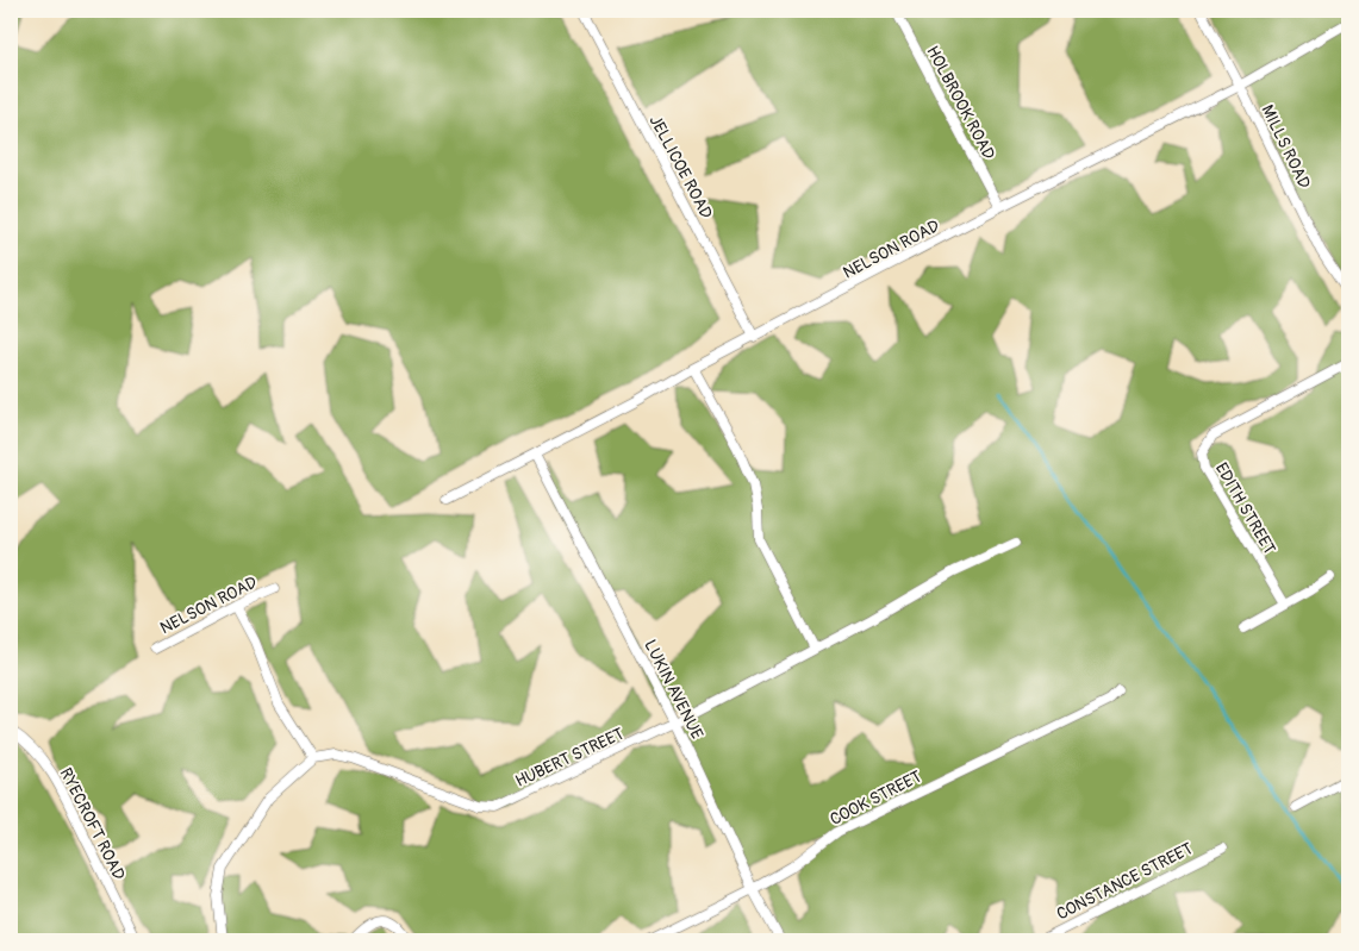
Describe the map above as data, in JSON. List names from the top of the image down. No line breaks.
{"streets":{"street":["HOLBROOK ROAD","MILLS ROAD","JELLICOE ROAD","NELSON ROAD","EDITH STREET","LUKIN AVENUE","HUBERT STREET","COOK STREET","RYECROFT ROAD","CONSTANCE STREET"]},"crossings":[["HOLBROOK ROAD","NELSON ROAD"],["MILLS ROAD","NELSON ROAD"],["JELLICOE ROAD","NELSON ROAD"],["NELSON ROAD","LUKIN AVENUE"],["LUKIN AVENUE","HUBERT STREET"],["LUKIN AVENUE","COOK STREET"]]}
